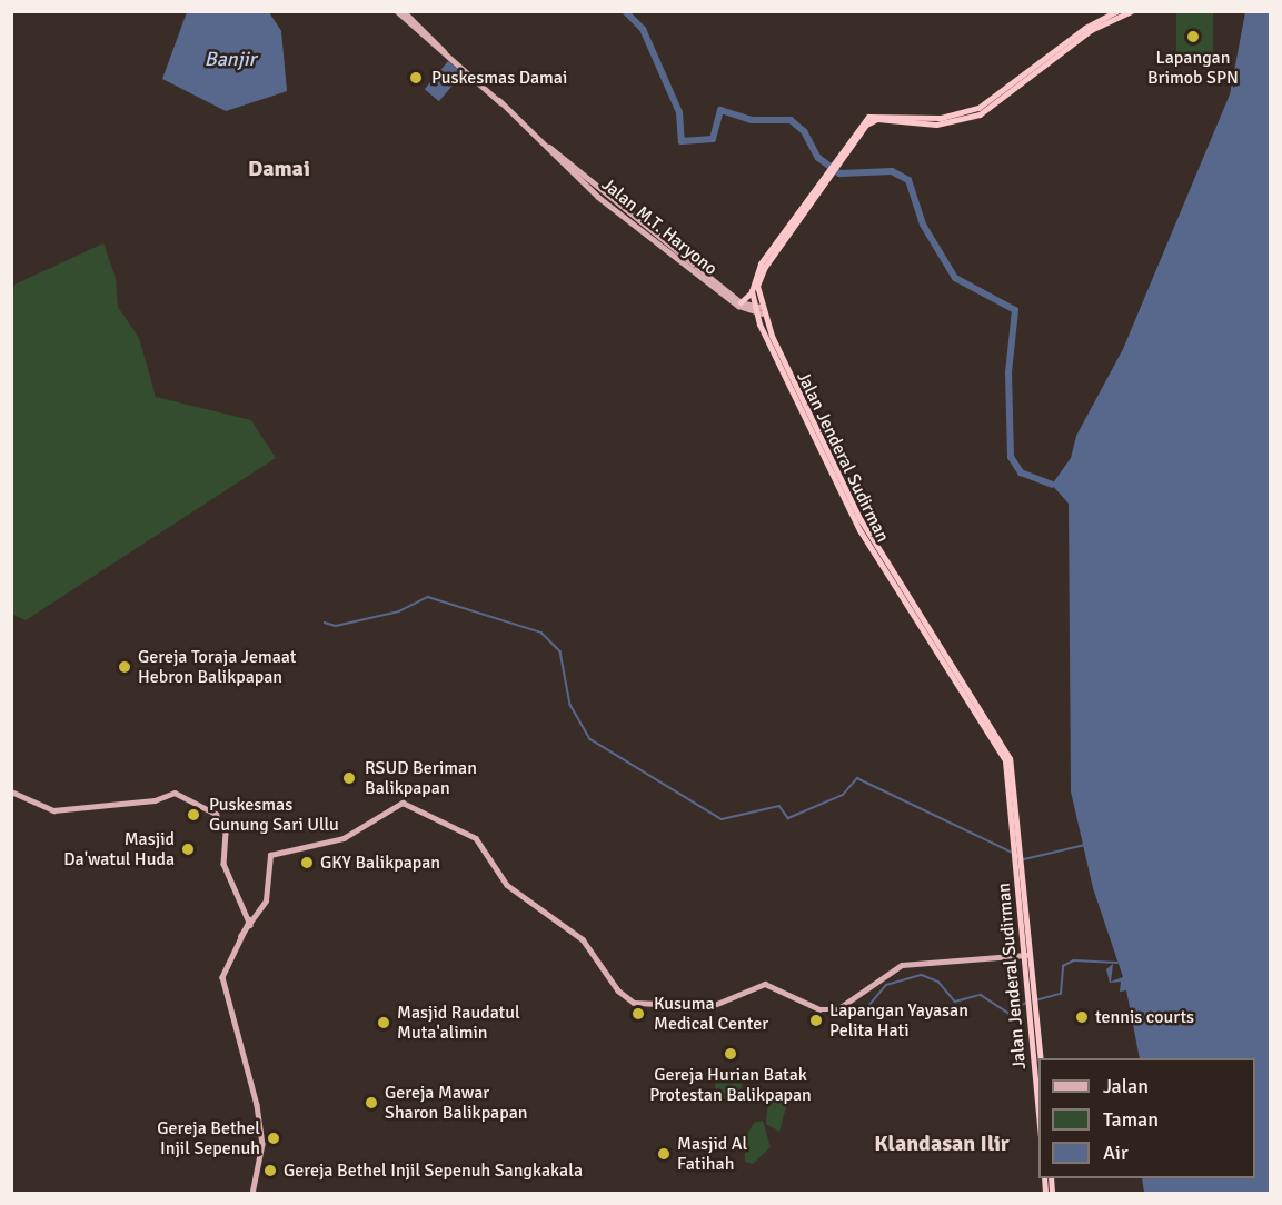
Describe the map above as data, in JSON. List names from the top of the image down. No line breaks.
{"streets":{"highway":["Jalan Jenderal Sudirman"],"main road":["Jalan M.T. Haryono"]},"crossings":[["Jalan M.T. Haryono","Jalan Jenderal Sudirman"]],"districts":["Damai","Klandasan Ilir"],"water":["Banjir"],"places":["Lapangan Brimob SPN","Puskesmas Damai","Gereja Toraja Jemaat Hebron Balikpapan","RSUD Beriman Balikpapan","Puskesmas Gunung Sari Ullu","Masjid Da'watul Huda","GKY Balikpapan","Kusuma Medical Center","tennis courts","Lapangan Yayasan Pelita Hati","Masjid Raudatul Muta'alimin","Gereja Hurian Batak Protestan Balikpapan","Gereja Mawar Sharon Balikpapan","Gereja Bethel Injil Sepenuh","Masjid Al Fatihah","Gereja Bethel Injil Sepenuh Sangkakala"],"legend":["Jalan","Taman","Air"]}
